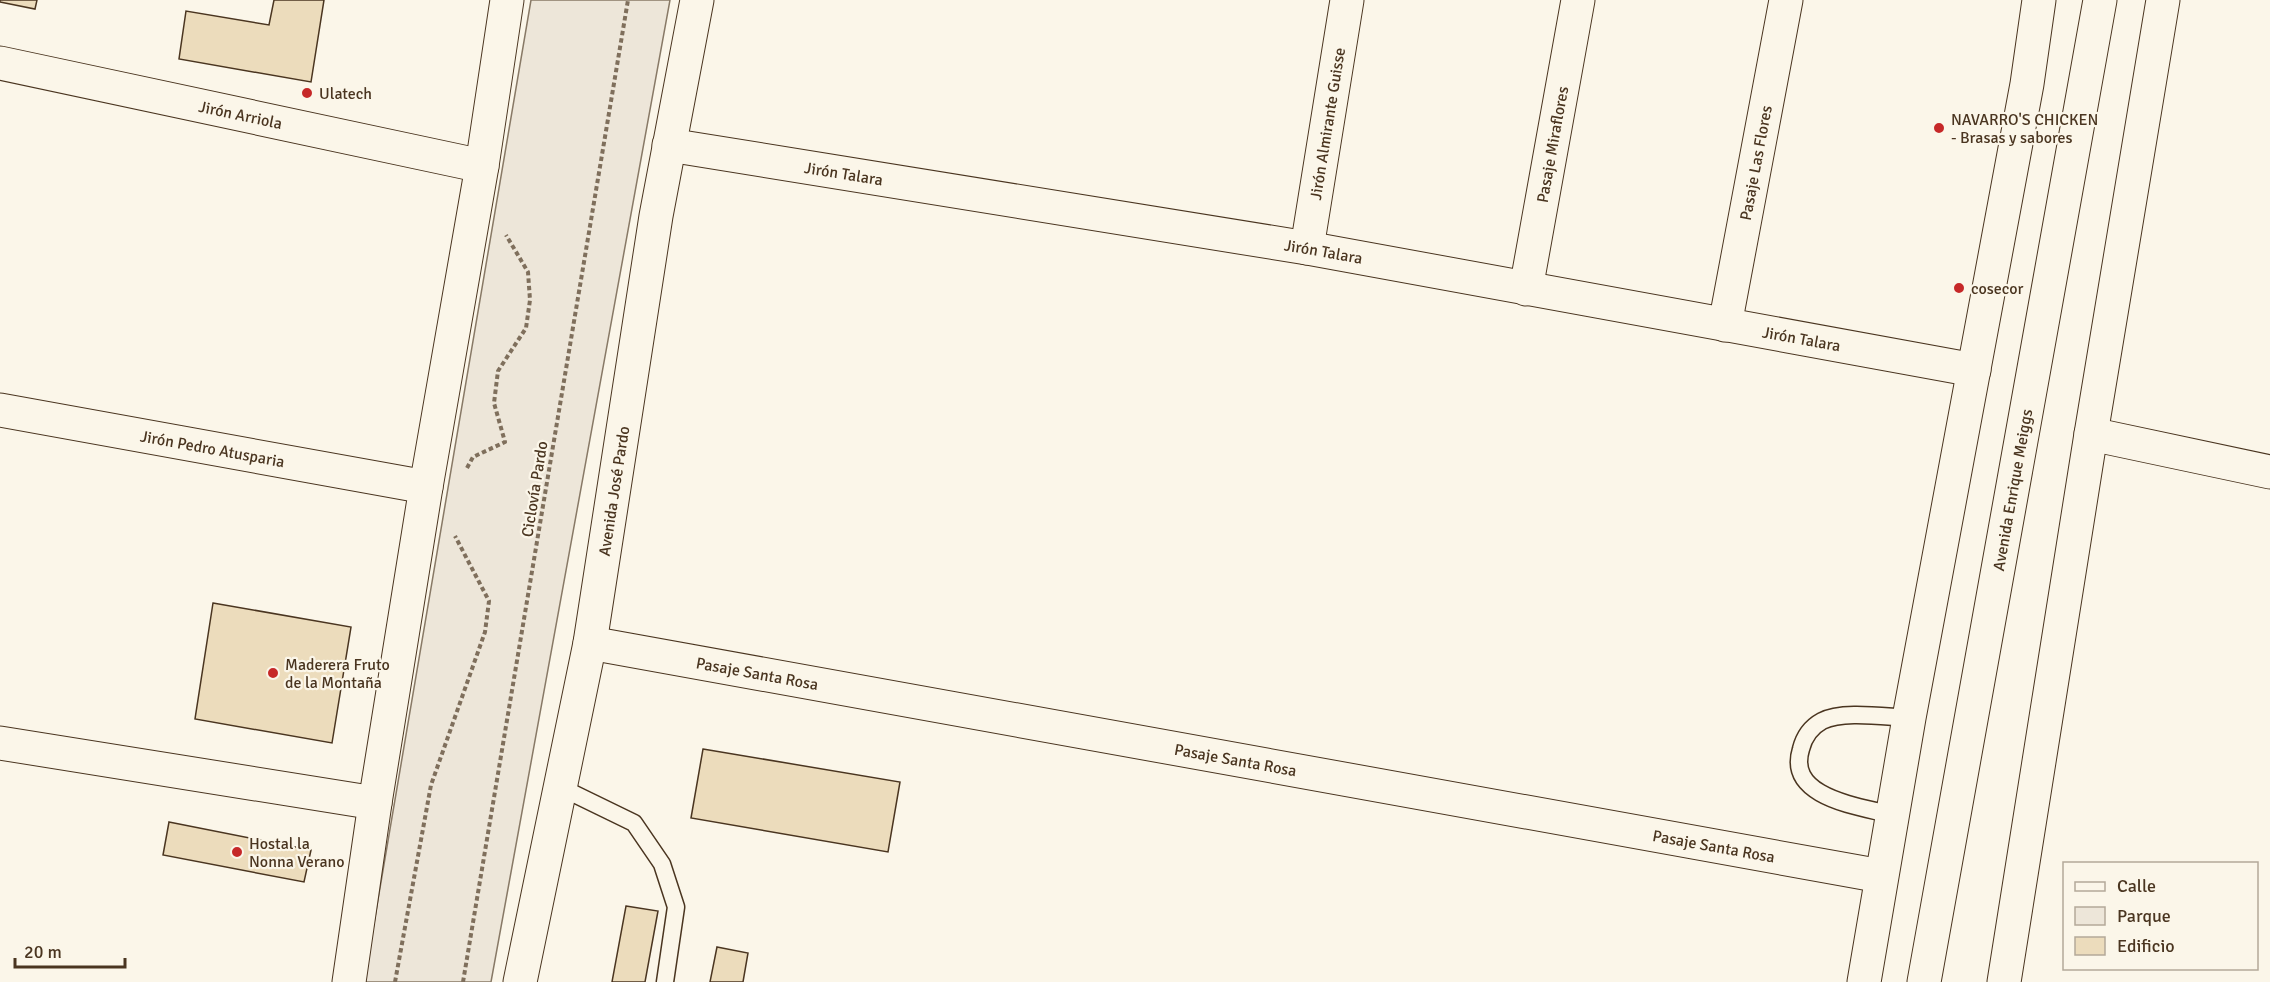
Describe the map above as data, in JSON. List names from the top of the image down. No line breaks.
{"streets":{"main road":["Jirón Arriola","Jirón Almirante Guisse","Pasaje Miraflores","Pasaje Las Flores","Jirón Talara","Jirón Pedro Atusparia","Avenida Enrique Meiggs","Avenida José Pardo","Pasaje Santa Rosa"],"path":["Ciclovía Pardo"]},"crossings":[["Jirón Almirante Guisse","Jirón Talara"],["Pasaje Miraflores","Jirón Talara"],["Pasaje Las Flores","Jirón Talara"],["Jirón Talara","Avenida José Pardo"],["Avenida José Pardo","Pasaje Santa Rosa"]],"places":["Ulatech","NAVARRO'S CHICKEN - Brasas y sabores","cosecor","Maderera Fruto de la Montaña","Hostal la Nonna Verano"],"legend":["Calle","Parque","Edificio"],"scale_bar":"20 m"}
